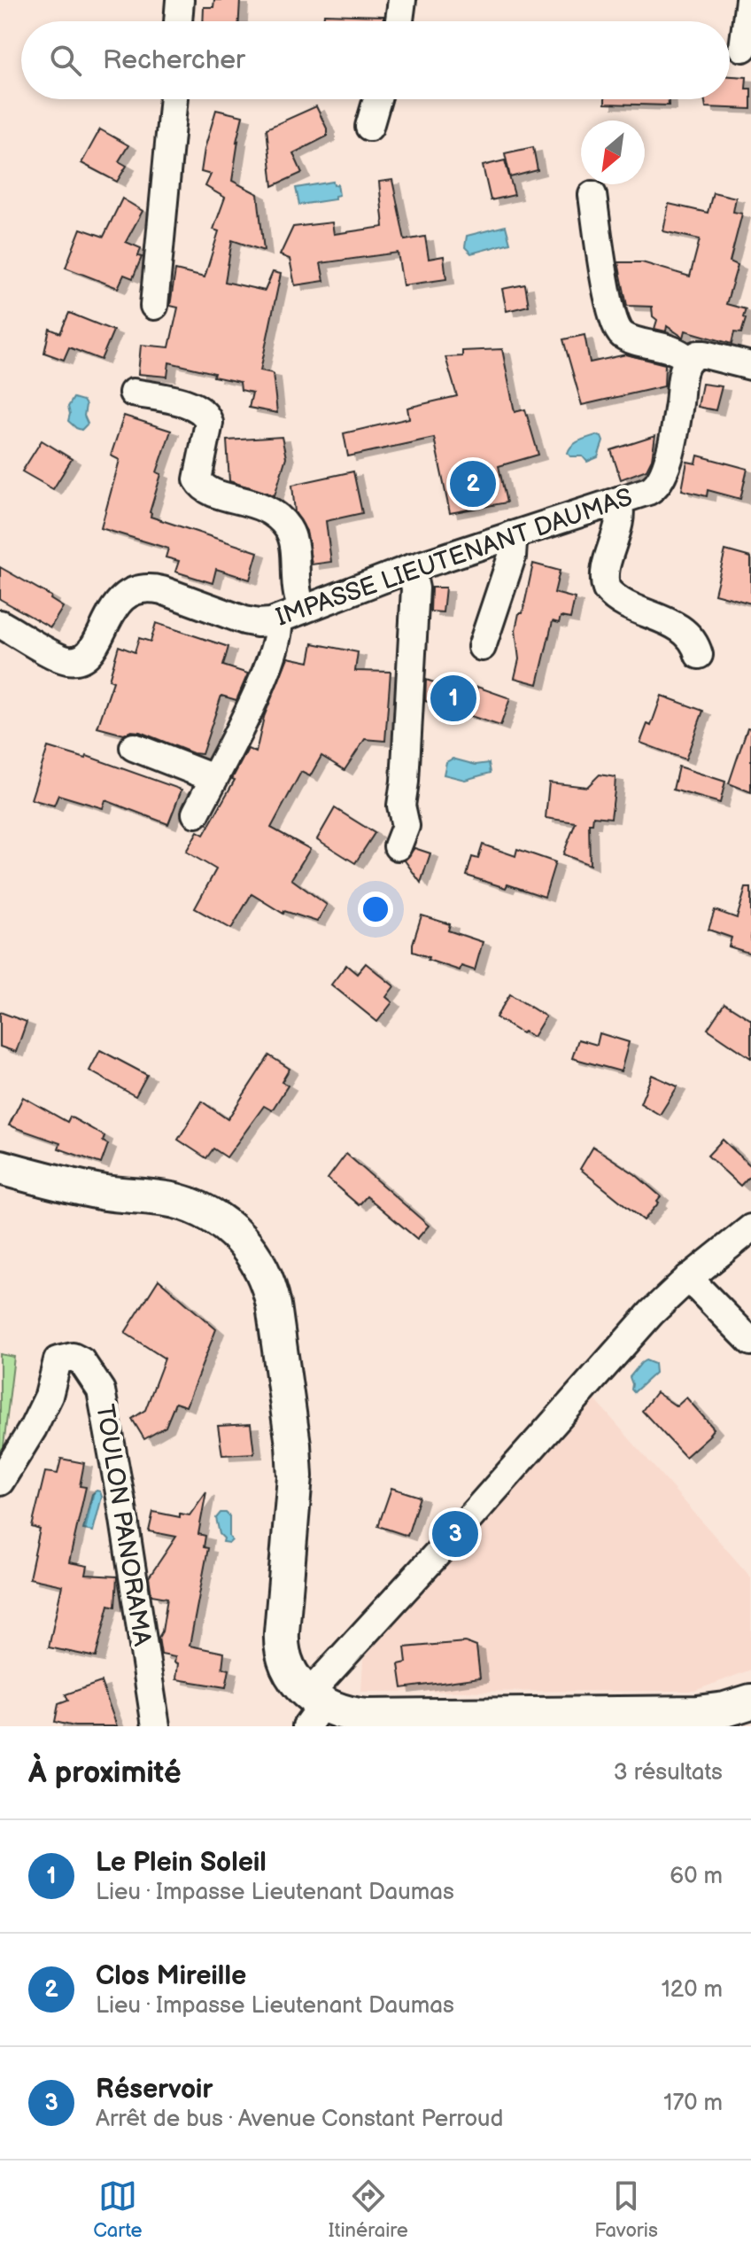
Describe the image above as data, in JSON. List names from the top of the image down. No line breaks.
{"streets":{"street":["IMPASSE LIEUTENANT DAUMAS","TOULON PANORAMA"]},"north":"bottom left","page":{"search":"Rechercher","pins":["2","1","3"],"heading":["À proximité","3 résultats"],"list":[{"mark":"1","name":"Le Plein Soleil","note":"Lieu · Impasse Lieutenant Daumas","value":"60 m"},{"mark":"2","name":"Clos Mireille","note":"Lieu · Impasse Lieutenant Daumas","value":"120 m"},{"mark":"3","name":"Réservoir","note":"Arrêt de bus · Avenue Constant Perroud","value":"170 m"}],"nav":["Carte","Itinéraire","Favoris"]}}
